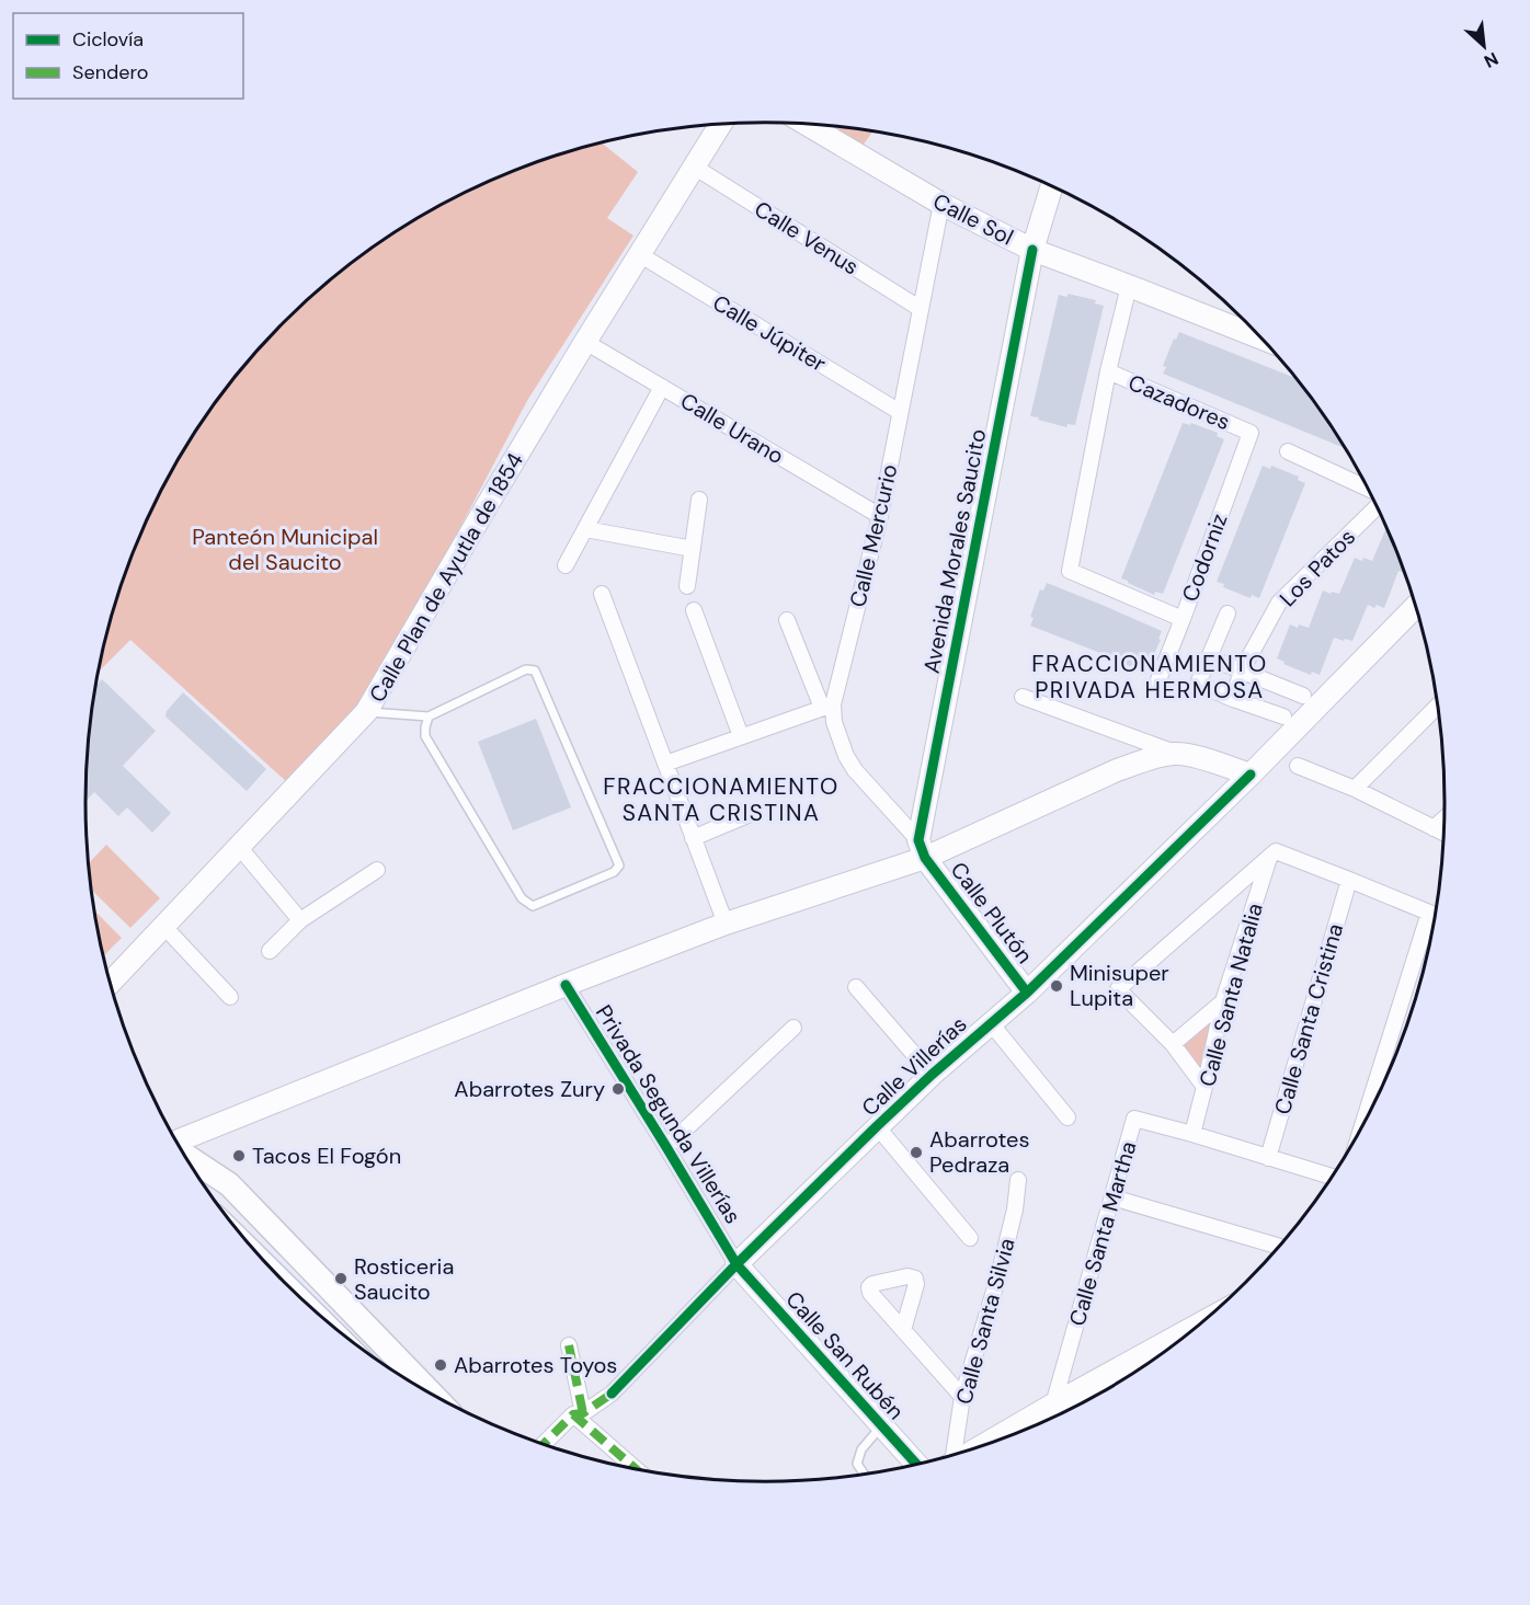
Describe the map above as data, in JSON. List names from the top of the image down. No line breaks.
{"streets":{"main road":["Calle Sol","Avenida Morales Saucito","Calle Plan de Ayutla de 1854","Calle Plutón","Calle Villerías","Calle San Rubén"],"street":["Calle Venus","Calle Júpiter","Cazadores","Calle Urano","Calle Mercurio","Codorniz","Los Patos","Calle Santa Natalia","Calle Santa Cristina","Privada Segunda Villerías","Calle Santa Martha","Calle Santa Silvia"]},"crossings":[["Calle Sol","Calle Mercurio"],["Calle Sol","Avenida Morales Saucito"],["Calle Venus","Calle Mercurio"],["Calle Venus","Calle Plan de Ayutla de 1854"],["Calle Júpiter","Calle Mercurio"],["Calle Júpiter","Calle Plan de Ayutla de 1854"],["Cazadores","Codorniz"],["Calle Urano","Calle Mercurio"],["Calle Urano","Calle Plan de Ayutla de 1854"],["Calle Mercurio","Avenida Morales Saucito"],["Calle Mercurio","Calle Plutón"],["Avenida Morales Saucito","Calle Plutón"],["Calle Plutón","Calle Villerías"],["Calle Santa Natalia","Calle Santa Martha"],["Calle Santa Cristina","Calle Santa Martha"],["Calle Villerías","Privada Segunda Villerías"],["Calle Villerías","Calle San Rubén"],["Privada Segunda Villerías","Calle San Rubén"]],"districts":["FRACCIONAMIENTO PRIVADA HERMOSA","FRACCIONAMIENTO SANTA CRISTINA"],"parks":["Panteón Municipal del Saucito"],"places":["Minisuper Lupita","Abarrotes Zury","Abarrotes Pedraza","Tacos El Fogón","Rosticeria Saucito","Abarrotes Toyos"],"legend":["Ciclovía","Sendero"],"north":"bottom right"}
